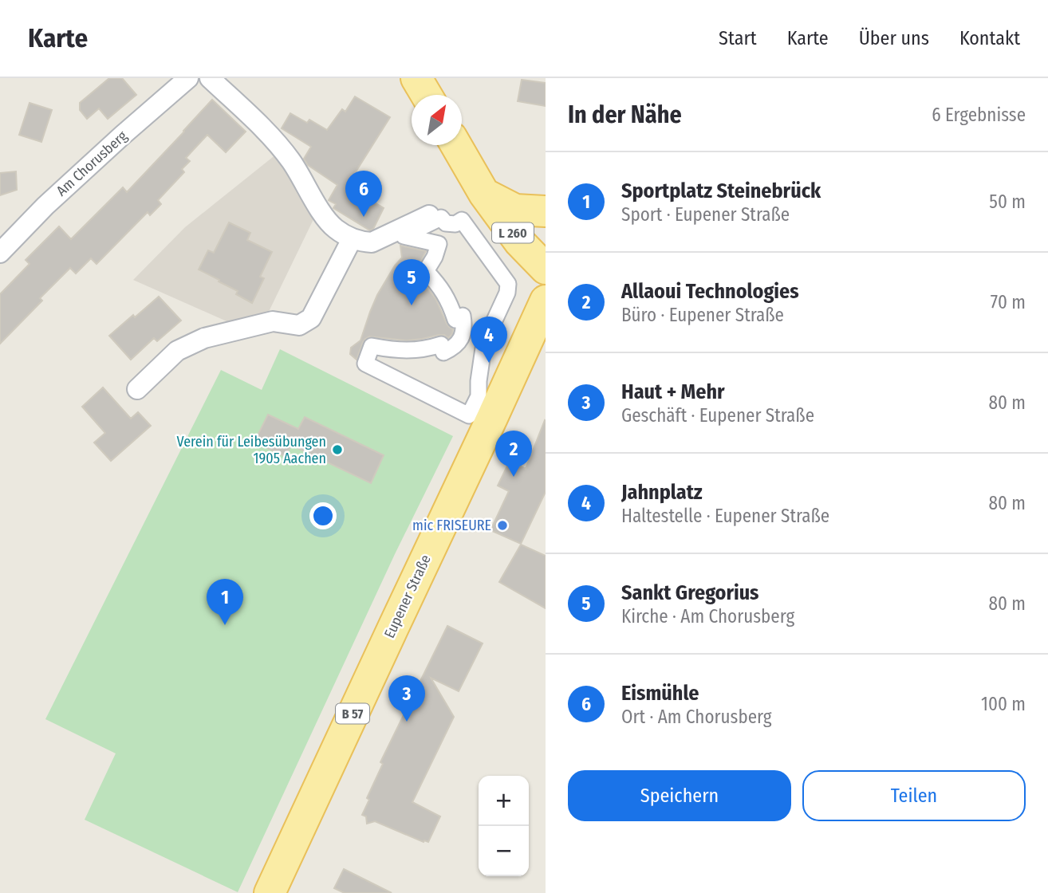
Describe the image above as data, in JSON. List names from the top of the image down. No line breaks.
{"streets":{"main road":["L 260","Eupener Straße","B 57"],"street":["Am Chorusberg"]},"places":["Verein für Leibesübungen 1905 Aachen","mic FRISEURE"],"north":"top right","page":{"header":"Karte","nav":["Start","Karte","Über uns","Kontakt"],"heading":["In der Nähe","6 Ergebnisse"],"list":[{"mark":"1","name":"Sportplatz Steinebrück","note":"Sport · Eupener Straße","value":"50 m"},{"mark":"2","name":"Allaoui Technologies","note":"Büro · Eupener Straße","value":"70 m"},{"mark":"3","name":"Haut + Mehr","note":"Geschäft · Eupener Straße","value":"80 m"},{"mark":"4","name":"Jahnplatz","note":"Haltestelle · Eupener Straße","value":"80 m"},{"mark":"5","name":"Sankt Gregorius","note":"Kirche · Am Chorusberg","value":"80 m"},{"mark":"6","name":"Eismühle","note":"Ort · Am Chorusberg","value":"100 m"}],"pins":["6","5","4","2","1","3"],"buttons":["Speichern","Teilen"],"map_buttons":["+","−"]}}
